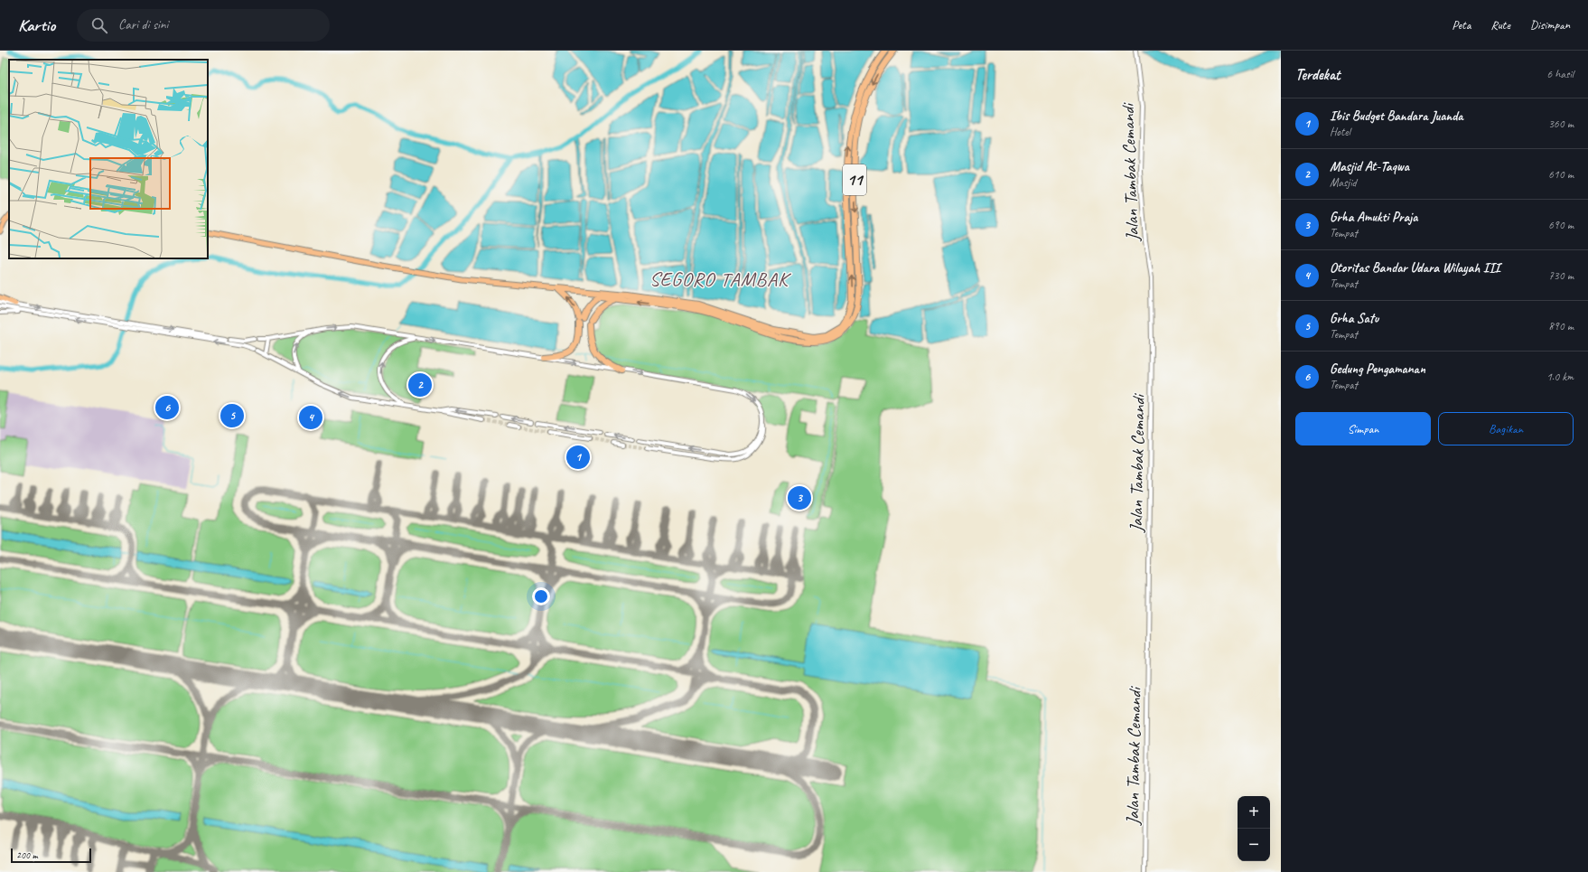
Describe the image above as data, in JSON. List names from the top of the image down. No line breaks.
{"streets":{"highway":["11"],"street":["Jalan Tambak Cemandi"]},"districts":["SEGORO TAMBAK"],"scale_bar":"200 m","page":{"header":"Kartio","search":"Cari di sini","nav":["Peta","Rute","Disimpan"],"heading":["Terdekat","6 hasil"],"list":[{"mark":"1","name":"Ibis Budget Bandara Juanda","note":"Hotel","value":"360 m"},{"mark":"2","name":"Masjid At-Taqwa","note":"Masjid","value":"610 m"},{"mark":"3","name":"Grha Amukti Praja","note":"Tempat","value":"690 m"},{"mark":"4","name":"Otoritas Bandar Udara Wilayah III","note":"Tempat","value":"730 m"},{"mark":"5","name":"Grha Satu","note":"Tempat","value":"890 m"},{"mark":"6","name":"Gedung Pengamanan","note":"Tempat","value":"1.0 km"}],"pins":["2","6","5","4","1","3"],"buttons":["Simpan","Bagikan"],"map_buttons":["+","−"],"scale":"200 m"}}
